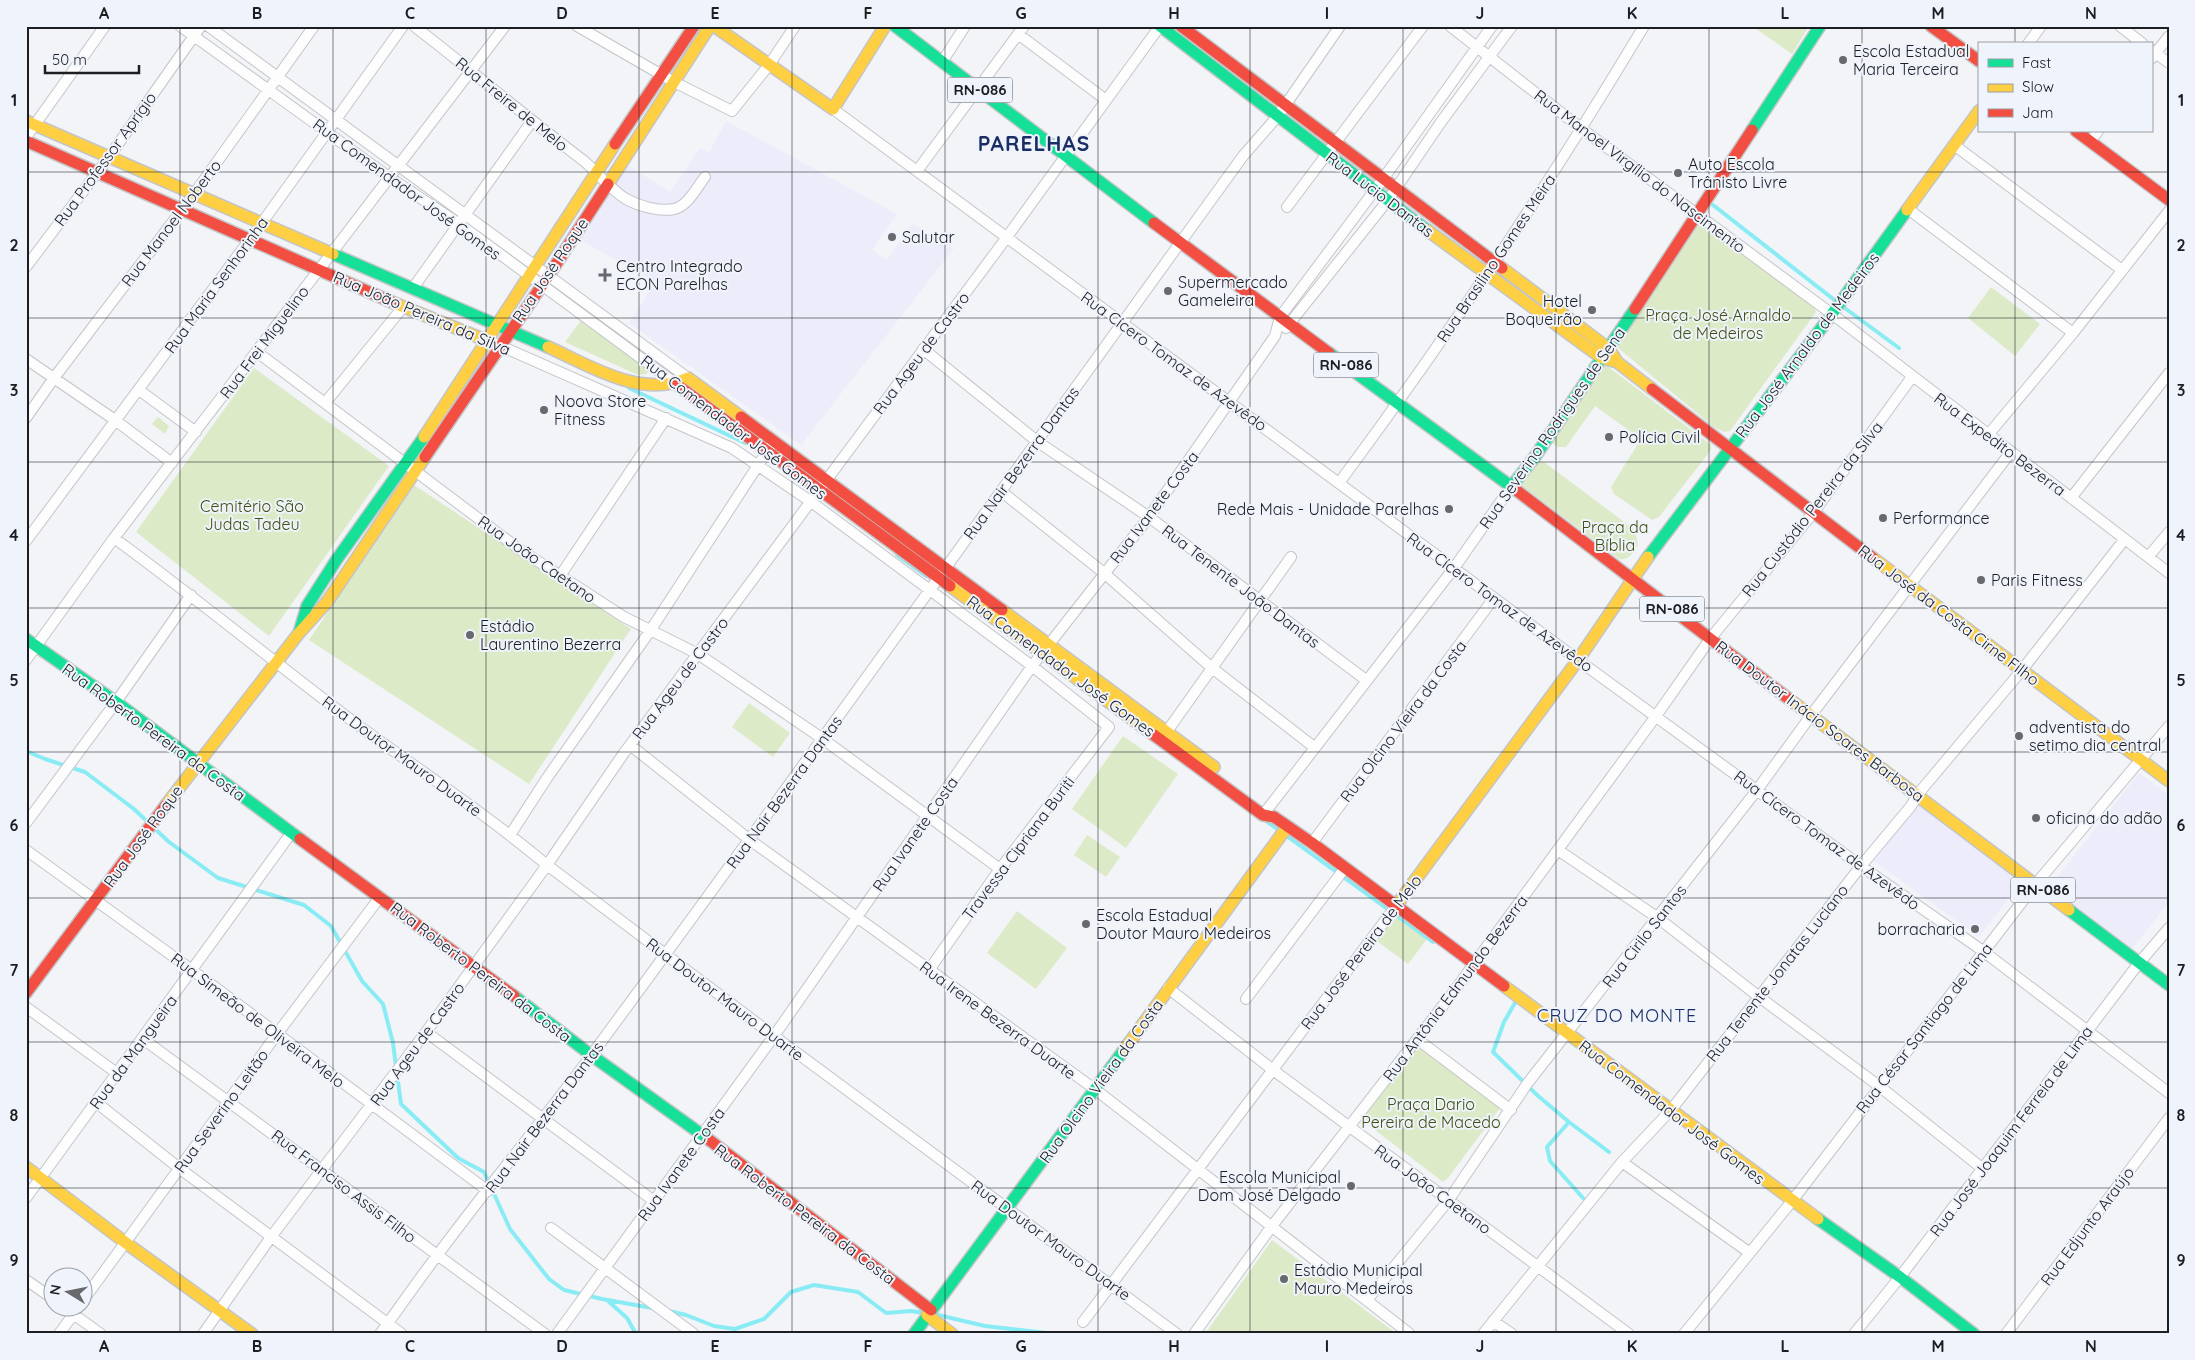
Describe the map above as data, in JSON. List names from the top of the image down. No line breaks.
{"streets":{"street":["RN-086","Rua Freire de Melo","Rua Professor Aprígio","Rua Manoel Virgílio do Nascimento","Rua Comendador José Gomes","Rua Lucio Dantas","Rua Manoel Noberto","Rua Brasilino Gomes Meira","Rua José Roque","Rua Maria Senhorinha","Rua João Pereira da Silva","Rua Frei Miguelino","Rua José Arnaldo de Medeiros","Rua Ageu de Castro","Rua Cícero Tomaz de Azevêdo","Rua Severino Rodrigues de Sena","Rua Expedito Bezerra","Rua Nair Bezerra Dantas","Rua Ivanete Costa","Rua Custódio Pereira da Silva","Rua João Caetano","Rua Tenente João Dantas","Rua José da Costa Cirne Filho","Rua Olcino Vieira da Costa","Rua Doutor Inácio Soares Barbosa","Rua Roberto Pereira da Costa","Rua Doutor Mauro Duarte","Travessa Cipriana Buriti","Rua Cirilo Santos","Rua José Pereira de Melo","Rua Tenente Jonatas Luciano","Rua Antônia Edmundo Bezerra","Rua Simeão de Oliveira Melo","Rua Irene Bezerra Duarte","Rua César Santiago de Lima","Rua da Mangueira","Rua Severino Leitão","Rua José Joaquim Ferreia de Lima","Rua Franciso Assis Filho","Rua Edjunto Araújo"]},"crossings":[["RN-086","Rua Ageu de Castro"],["RN-086","Rua Nair Bezerra Dantas"],["RN-086","Rua Doutor Inácio Soares Barbosa"],["Rua Freire de Melo","Rua José Roque"],["Rua Freire de Melo","Rua Frei Miguelino"],["Rua Professor Aprígio","Rua Comendador José Gomes"],["Rua Professor Aprígio","Rua João Pereira da Silva"],["Rua Manoel Virgílio do Nascimento","Rua Brasilino Gomes Meira"],["Rua Manoel Virgílio do Nascimento","Rua José Arnaldo de Medeiros"],["Rua Manoel Virgílio do Nascimento","Rua Severino Rodrigues de Sena"],["Rua Manoel Virgílio do Nascimento","Rua Expedito Bezerra"],["Rua Manoel Virgílio do Nascimento","Rua Ivanete Costa"],["Rua Comendador José Gomes","Rua Manoel Noberto"],["Rua Comendador José Gomes","Rua José Roque"],["Rua Comendador José Gomes","Rua Maria Senhorinha"],["Rua Comendador José Gomes","Rua João Pereira da Silva"],["Rua Comendador José Gomes","Rua Frei Miguelino"],["Rua Comendador José Gomes","Rua Ageu de Castro"],["Rua Comendador José Gomes","Rua Severino Rodrigues de Sena"],["Rua Comendador José Gomes","Rua Nair Bezerra Dantas"],["Rua Comendador José Gomes","Rua Ivanete Costa"],["Rua Comendador José Gomes","Rua Olcino Vieira da Costa"],["Rua Comendador José Gomes","Rua Cirilo Santos"],["Rua Comendador José Gomes","Rua José Pereira de Melo"],["Rua Comendador José Gomes","Rua Tenente Jonatas Luciano"],["Rua Comendador José Gomes","Rua Antônia Edmundo Bezerra"],["Rua Comendador José Gomes","Rua César Santiago de Lima"],["Rua Comendador José Gomes","Rua José Joaquim Ferreia de Lima"],["Rua Lucio Dantas","Rua Brasilino Gomes Meira"],["Rua Lucio Dantas","Rua Ageu de Castro"],["Rua Lucio Dantas","Rua Severino Rodrigues de Sena"],["Rua Lucio Dantas","Rua Nair Bezerra Dantas"],["Rua Lucio Dantas","Rua Ivanete Costa"],["Rua Lucio Dantas","Rua José da Costa Cirne Filho"],["Rua Manoel Noberto","Rua João Pereira da Silva"],["Rua Brasilino Gomes Meira","Rua Cícero Tomaz de Azevêdo"],["Rua Brasilino Gomes Meira","Rua Doutor Inácio Soares Barbosa"],["Rua José Roque","Rua João Pereira da Silva"],["Rua José Roque","Rua João Caetano"],["Rua José Roque","Rua Roberto Pereira da Costa"],["Rua José Roque","Rua Doutor Mauro Duarte"],["Rua José Roque","Rua Simeão de Oliveira Melo"],["Rua Maria Senhorinha","Rua João Pereira da Silva"],["Rua João Pereira da Silva","Rua Frei Miguelino"],["Rua João Pereira da Silva","Rua Ageu de Castro"],["Rua João Pereira da Silva","Rua Nair Bezerra Dantas"],["Rua João Pereira da Silva","Rua Ivanete Costa"],["Rua João Pereira da Silva","Travessa Cipriana Buriti"],["Rua Frei Miguelino","Rua João Caetano"],["Rua Frei Miguelino","Rua Roberto Pereira da Costa"],["Rua Frei Miguelino","Rua Doutor Mauro Duarte"],["Rua José Arnaldo de Medeiros","Rua Expedito Bezerra"],["Rua José Arnaldo de Medeiros","Rua José da Costa Cirne Filho"],["Rua José Arnaldo de Medeiros","Rua Doutor Inácio Soares Barbosa"],["Rua José Arnaldo de Medeiros","Rua José Pereira de Melo"],["Rua Ageu de Castro","Rua Cícero Tomaz de Azevêdo"],["Rua Ageu de Castro","Rua João Caetano"],["Rua Ageu de Castro","Rua Tenente João Dantas"],["Rua Ageu de Castro","Rua Roberto Pereira da Costa"],["Rua Ageu de Castro","Rua Doutor Mauro Duarte"],["Rua Ageu de Castro","Rua Simeão de Oliveira Melo"],["Rua Ageu de Castro","Rua Irene Bezerra Duarte"],["Rua Ageu de Castro","Rua Franciso Assis Filho"],["Rua Cícero Tomaz de Azevêdo","Rua Severino Rodrigues de Sena"],["Rua Cícero Tomaz de Azevêdo","Rua Nair Bezerra Dantas"],["Rua Cícero Tomaz de Azevêdo","Rua Ivanete Costa"],["Rua Cícero Tomaz de Azevêdo","Rua Olcino Vieira da Costa"],["Rua Cícero Tomaz de Azevêdo","Rua Cirilo Santos"],["Rua Cícero Tomaz de Azevêdo","Rua José Pereira de Melo"],["Rua Cícero Tomaz de Azevêdo","Rua Tenente Jonatas Luciano"],["Rua Cícero Tomaz de Azevêdo","Rua Antônia Edmundo Bezerra"],["Rua Cícero Tomaz de Azevêdo","Rua César Santiago de Lima"],["Rua Cícero Tomaz de Azevêdo","Rua José Joaquim Ferreia de Lima"],["Rua Severino Rodrigues de Sena","Rua Tenente João Dantas"],["Rua Severino Rodrigues de Sena","Rua José da Costa Cirne Filho"],["Rua Severino Rodrigues de Sena","Rua Doutor Inácio Soares Barbosa"],["Rua Expedito Bezerra","Rua Custódio Pereira da Silva"],["Rua Expedito Bezerra","Rua Cirilo Santos"],["Rua Expedito Bezerra","Rua Tenente Jonatas Luciano"],["Rua Nair Bezerra Dantas","Rua João Caetano"],["Rua Nair Bezerra Dantas","Rua Tenente João Dantas"],["Rua Nair Bezerra Dantas","Rua Doutor Inácio Soares Barbosa"],["Rua Nair Bezerra Dantas","Rua Roberto Pereira da Costa"],["Rua Nair Bezerra Dantas","Rua Doutor Mauro Duarte"],["Rua Nair Bezerra Dantas","Rua Simeão de Oliveira Melo"],["Rua Nair Bezerra Dantas","Rua Irene Bezerra Duarte"],["Rua Nair Bezerra Dantas","Rua Franciso Assis Filho"],["Rua Ivanete Costa","Rua João Caetano"],["Rua Ivanete Costa","Rua Tenente João Dantas"],["Rua Ivanete Costa","Rua Doutor Inácio Soares Barbosa"],["Rua Ivanete Costa","Rua Roberto Pereira da Costa"],["Rua Ivanete Costa","Rua Doutor Mauro Duarte"],["Rua Ivanete Costa","Rua Irene Bezerra Duarte"],["Rua Custódio Pereira da Silva","Rua José da Costa Cirne Filho"],["Rua Custódio Pereira da Silva","Rua Doutor Inácio Soares Barbosa"],["Rua Custódio Pereira da Silva","Rua Antônia Edmundo Bezerra"],["Rua João Caetano","Rua Olcino Vieira da Costa"],["Rua João Caetano","Travessa Cipriana Buriti"],["Rua João Caetano","Rua Cirilo Santos"],["Rua João Caetano","Rua José Pereira de Melo"],["Rua João Caetano","Rua Tenente Jonatas Luciano"],["Rua João Caetano","Rua Antônia Edmundo Bezerra"],["Rua José da Costa Cirne Filho","Rua Cirilo Santos"],["Rua José da Costa Cirne Filho","Rua Tenente Jonatas Luciano"],["Rua José da Costa Cirne Filho","Rua César Santiago de Lima"],["Rua Olcino Vieira da Costa","Rua Roberto Pereira da Costa"],["Rua Olcino Vieira da Costa","Rua Doutor Mauro Duarte"],["Rua Olcino Vieira da Costa","Rua Irene Bezerra Duarte"],["Rua Doutor Inácio Soares Barbosa","Rua Cirilo Santos"],["Rua Doutor Inácio Soares Barbosa","Rua José Pereira de Melo"],["Rua Doutor Inácio Soares Barbosa","Rua Tenente Jonatas Luciano"],["Rua Doutor Inácio Soares Barbosa","Rua Antônia Edmundo Bezerra"],["Rua Doutor Inácio Soares Barbosa","Rua César Santiago de Lima"],["Rua Doutor Inácio Soares Barbosa","Rua José Joaquim Ferreia de Lima"],["Rua Roberto Pereira da Costa","Rua da Mangueira"],["Rua Roberto Pereira da Costa","Rua Severino Leitão"],["Rua Doutor Mauro Duarte","Rua José Pereira de Melo"],["Travessa Cipriana Buriti","Rua Irene Bezerra Duarte"],["Rua Cirilo Santos","Rua Irene Bezerra Duarte"],["Rua José Pereira de Melo","Rua Irene Bezerra Duarte"],["Rua Antônia Edmundo Bezerra","Rua Irene Bezerra Duarte"],["Rua Simeão de Oliveira Melo","Rua da Mangueira"],["Rua Simeão de Oliveira Melo","Rua Severino Leitão"],["Rua da Mangueira","Rua Franciso Assis Filho"],["Rua Severino Leitão","Rua Franciso Assis Filho"]],"districts":["PARELHAS","CRUZ DO MONTE"],"parks":["Praça José Arnaldo de Medeiros","Cemitério São Judas Tadeu","Praça da Bíblia","Praça Dario Pereira de Macedo"],"places":{"other":["Escola Estadual Maria Terceira","Auto Escola Trânisto Livre","Salutar","Supermercado Gameleira","Hotel Boqueirão","Noova Store Fitness","Polícia Civil","Rede Mais - Unidade Parelhas","Performance","Paris Fitness","Estádio Laurentino Bezerra","adventista do setimo dia central","oficina do adão","Escola Estadual Doutor Mauro Medeiros","borracharia","Escola Municipal Dom José Delgado","Estádio Municipal Mauro Medeiros"],"health":["Centro Integrado ECON Parelhas"]},"legend":["Fast","Slow","Jam"],"scale_bar":"50 m","north":"left","grid":{"columns":["A","B","C","D","E","F","G","H","I","J","K","L","M","N"],"rows":["1","2","3","4","5","6","7","8","9"]}}
